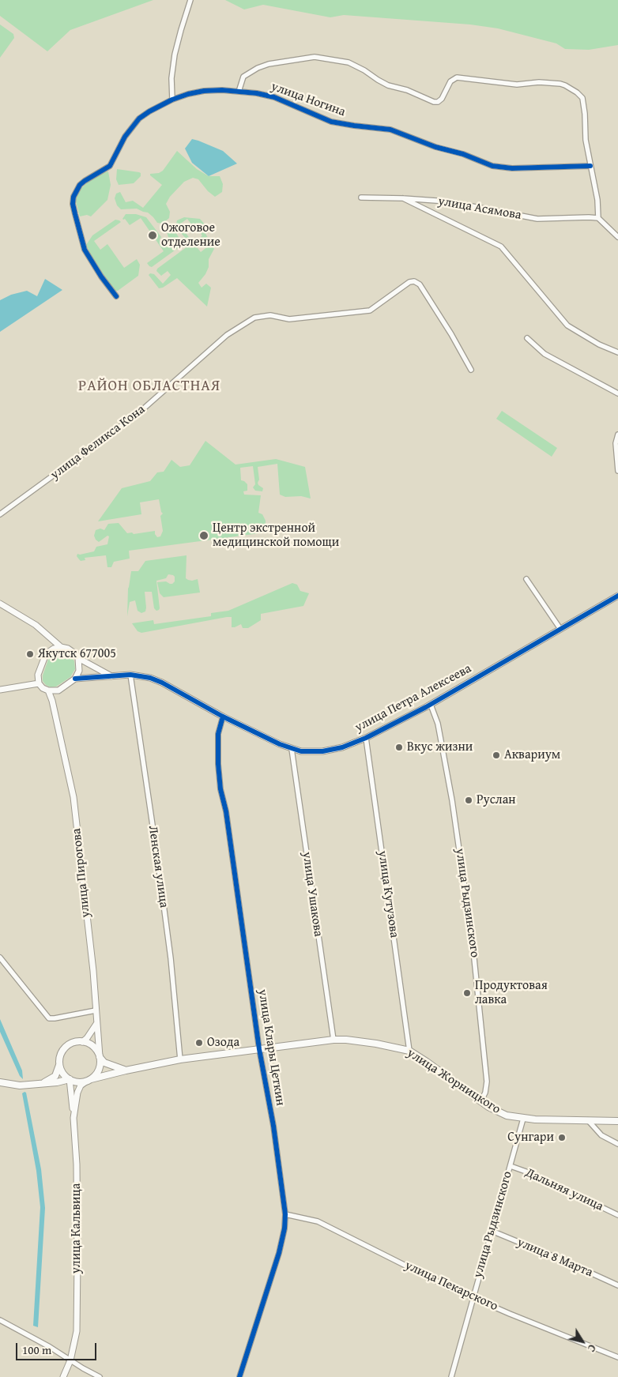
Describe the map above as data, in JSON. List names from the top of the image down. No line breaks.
{"streets":{"main road":["улица Жорницкого"],"street":["улица Ногина","улица Асямова","улица Феликса Кона","улица Петра Алексеева","Ленская улица","улица Пирогова","улица Ушакова","улица Кутузова","улица Рыдзинского","улица Клары Цеткин","Дальняя улица","улица Кальвица","улица 8 Марта","улица Пекарского"]},"crossings":[["улица Петра Алексеева","Ленская улица"],["улица Петра Алексеева","улица Пирогова"],["улица Петра Алексеева","улица Ушакова"],["улица Петра Алексеева","улица Кутузова"],["улица Петра Алексеева","улица Рыдзинского"],["улица Петра Алексеева","улица Клары Цеткин"],["Ленская улица","улица Жорницкого"],["улица Пирогова","улица Жорницкого"],["улица Пирогова","улица Кальвица"],["улица Ушакова","улица Жорницкого"],["улица Кутузова","улица Жорницкого"],["улица Рыдзинского","улица Жорницкого"],["улица Рыдзинского","Дальняя улица"],["улица Рыдзинского","улица 8 Марта"],["улица Рыдзинского","улица Пекарского"],["улица Клары Цеткин","улица Жорницкого"],["улица Клары Цеткин","улица Пекарского"],["улица Жорницкого","улица Кальвица"]],"districts":["РАЙОН ОБЛАСТНАЯ"],"places":["Ожоговое отделение","Центр экстренной медицинской помощи","Якутск 677005","Вкус жизни","Аквариум","Руслан","Продуктовая лавка","Озода","Сунгари"],"scale_bar":"100 m","north":"bottom right"}
